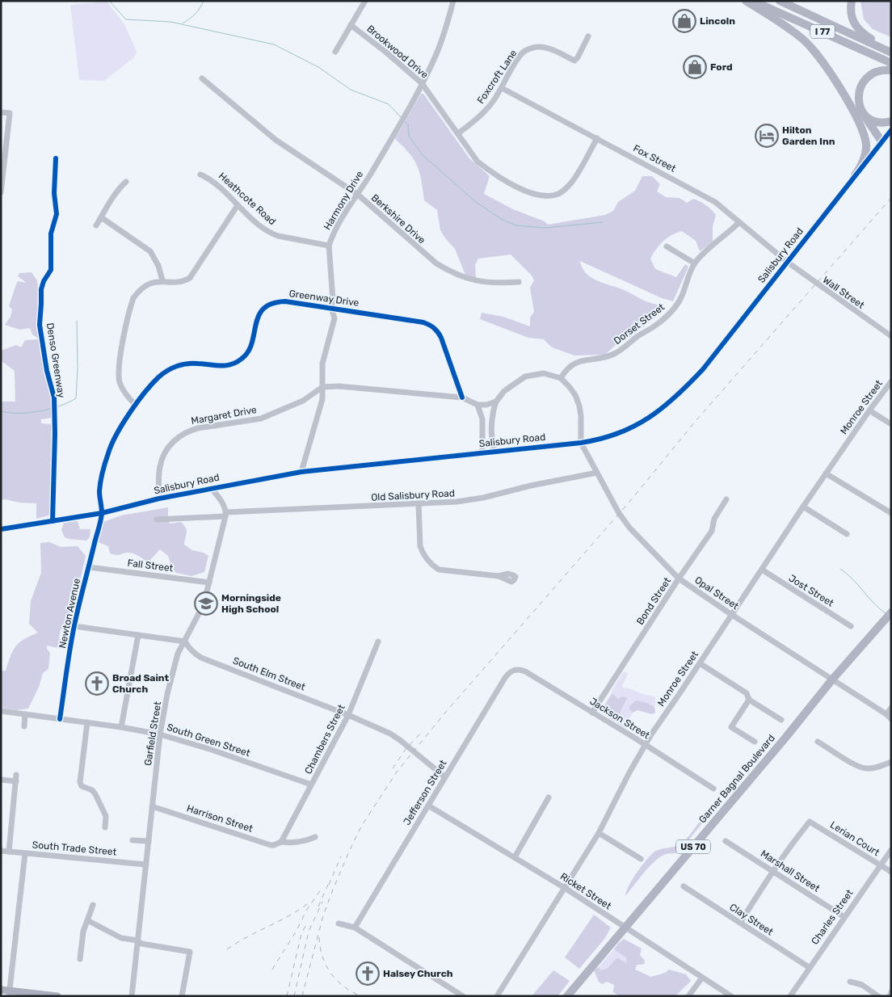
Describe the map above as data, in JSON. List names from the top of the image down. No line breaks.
{"streets":{"highway":["I 77","Garner Bagnal Boulevard","US 70"],"street":["Brookwood Drive","Foxcroft Lane","Fox Street","Heathcote Road","Harmony Drive","Berkshire Drive","Salisbury Road","Wall Street","Greenway Drive","Dorset Street","Monroe Street","Margaret Drive","Old Salisbury Road","Fall Street","Jost Street","Opal Street","Bond Street","Newton Avenue","South Elm Street","Jackson Street","Garfield Street","Chambers Street","South Green Street","Jefferson Street","Harrison Street","Lerian Court","South Trade Street","Marshall Street","Ricket Street","Charles Street","Clay Street"],"cycle path":["Denso Greenway"]},"crossings":[["Brookwood Drive","Foxcroft Lane"],["Brookwood Drive","Fox Street"],["Brookwood Drive","Harmony Drive"],["Foxcroft Lane","Fox Street"],["Fox Street","Salisbury Road"],["Fox Street","Wall Street"],["Fox Street","Dorset Street"],["Heathcote Road","Harmony Drive"],["Harmony Drive","Berkshire Drive"],["Harmony Drive","Salisbury Road"],["Harmony Drive","Greenway Drive"],["Harmony Drive","Margaret Drive"],["Salisbury Road","Wall Street"],["Salisbury Road","Greenway Drive"],["Salisbury Road","Dorset Street"],["Salisbury Road","Margaret Drive"],["Salisbury Road","Opal Street"],["Salisbury Road","Newton Avenue"],["Greenway Drive","Newton Avenue"],["Dorset Street","Opal Street"],["Monroe Street","Jost Street"],["Monroe Street","Opal Street"],["Monroe Street","Jackson Street"],["Monroe Street","Ricket Street"],["Old Salisbury Road","Opal Street"],["Old Salisbury Road","Garfield Street"],["Fall Street","Newton Avenue"],["Fall Street","Garfield Street"],["Opal Street","Bond Street"],["Opal Street","Garner Bagnal Boulevard"],["Bond Street","Jackson Street"],["Newton Avenue","South Green Street"],["South Elm Street","Garfield Street"],["South Elm Street","Chambers Street"],["South Elm Street","Jefferson Street"],["Jackson Street","Jefferson Street"],["Garfield Street","South Green Street"],["Garfield Street","Harrison Street"],["Garfield Street","South Trade Street"],["Chambers Street","South Green Street"],["Chambers Street","Harrison Street"],["Garner Bagnal Boulevard","Ricket Street"],["Jefferson Street","Ricket Street"],["Lerian Court","Marshall Street"],["Lerian Court","Charles Street"],["Marshall Street","Charles Street"],["Charles Street","Clay Street"]],"places":{"shop":["Lincoln","Ford"],"hotel":["Hilton Garden Inn"],"school or university":["Morningside High School"],"church":["Broad Saint Church","Halsey Church"]}}
